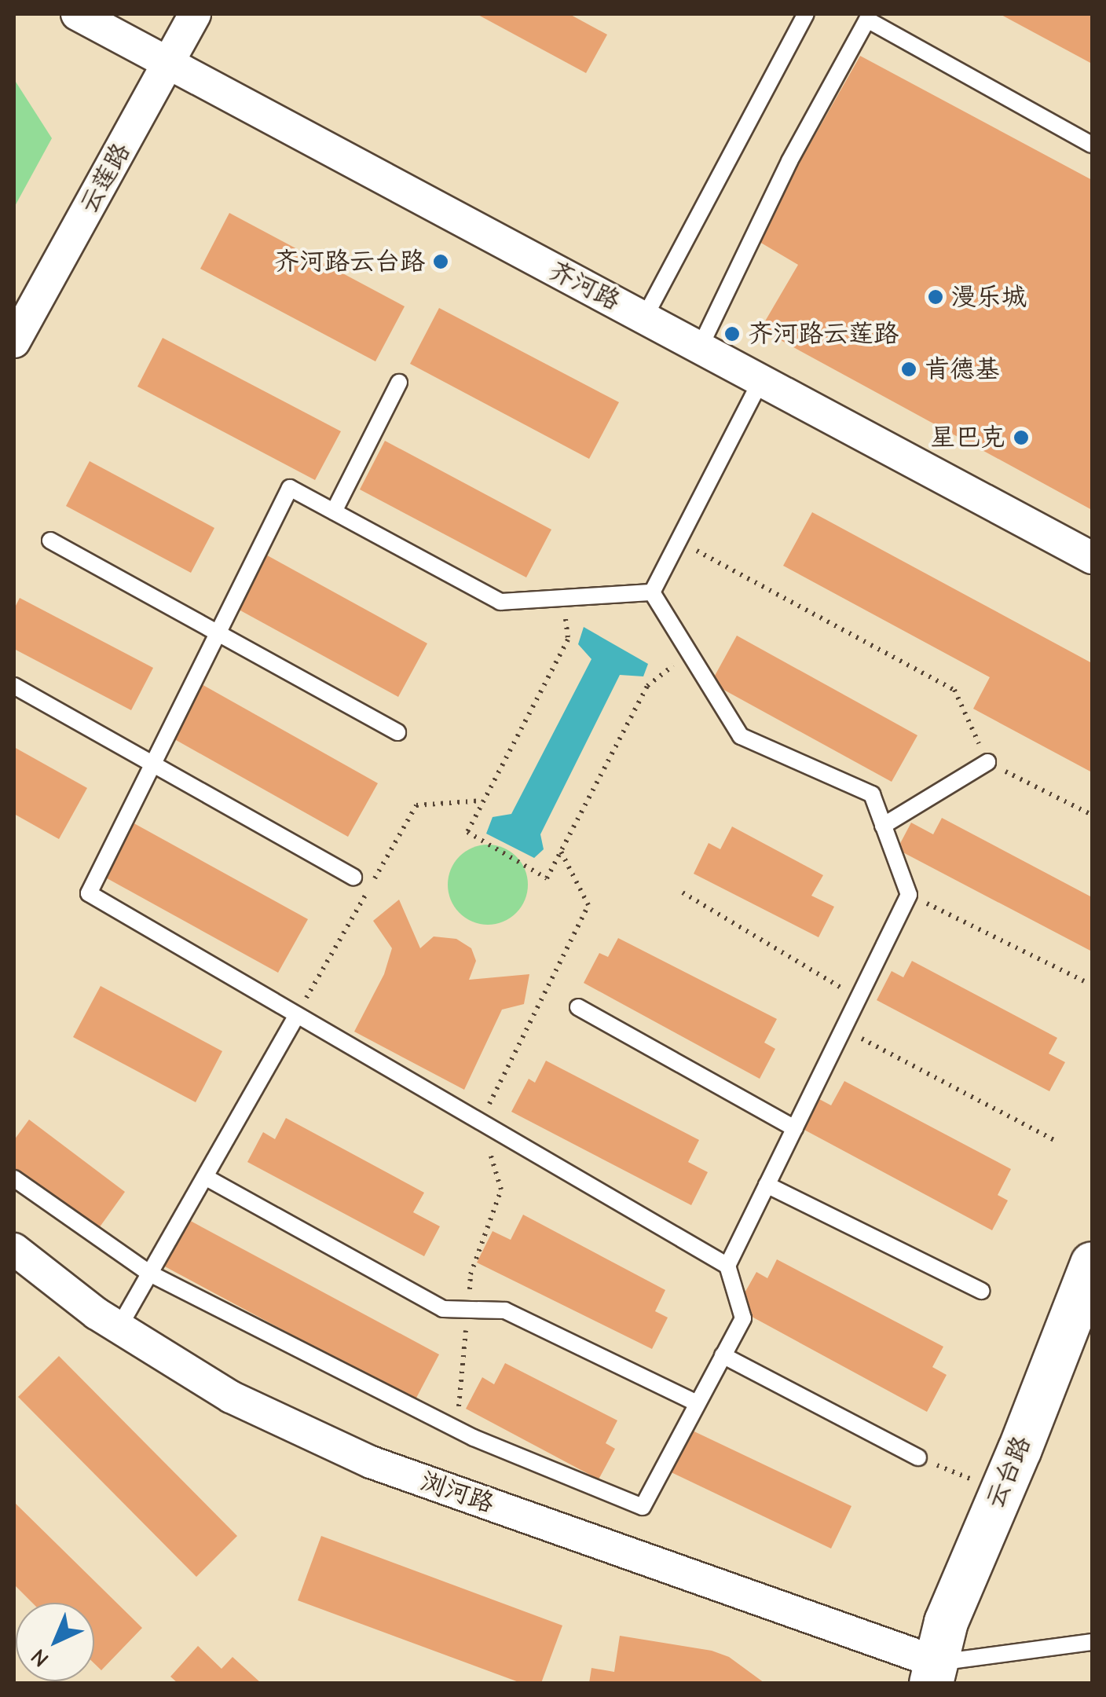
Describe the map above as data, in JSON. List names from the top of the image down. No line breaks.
{"streets":{"street":["云莲路","齐河路","云台路","浏河路"]},"crossings":[["云莲路","齐河路"],["云台路","浏河路"]],"places":["齐河路云台路","漫乐城","齐河路云莲路","肯德基","星巴克"],"north":"bottom left"}
